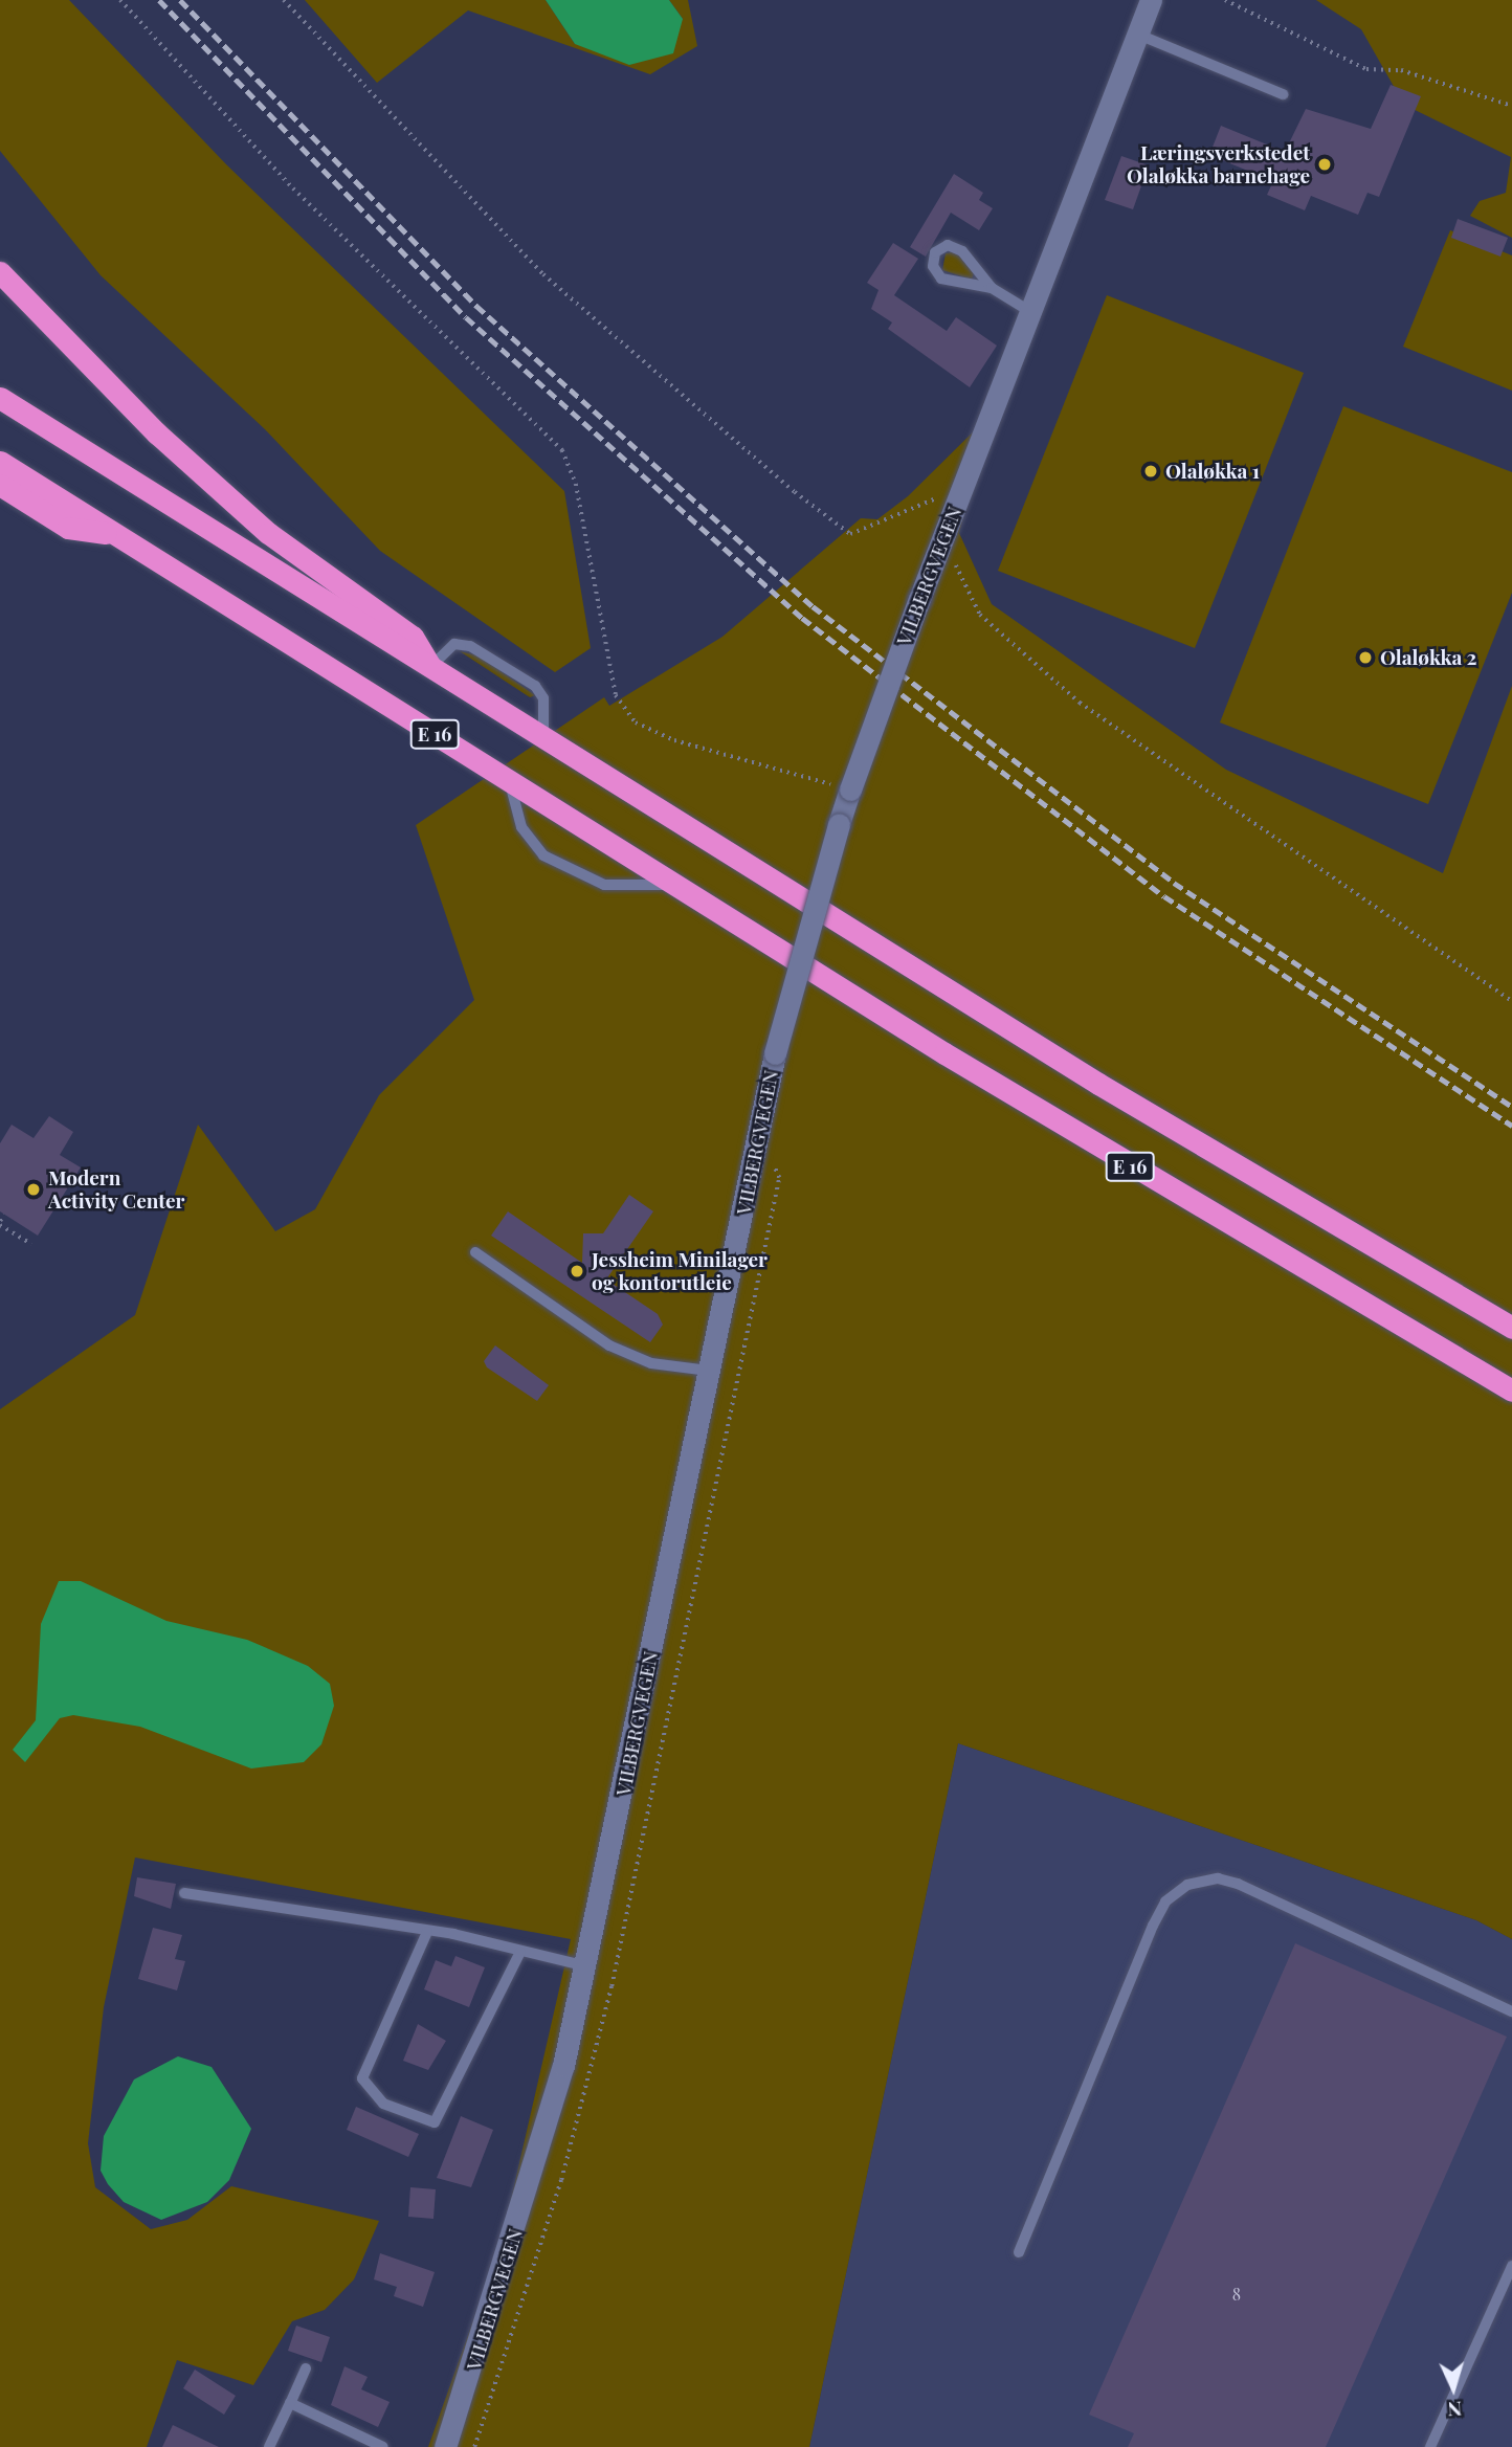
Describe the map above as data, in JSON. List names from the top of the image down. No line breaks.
{"streets":{"highway":["E 16"],"main road":["VILBERGVEGEN"]},"places":["Læringsverkstedet Olaløkka barnehage","Olaløkka 1","Olaløkka 2","Modern Activity Center","Jessheim Minilager og kontorutleie"],"house_numbers":["8"],"north":"bottom"}
